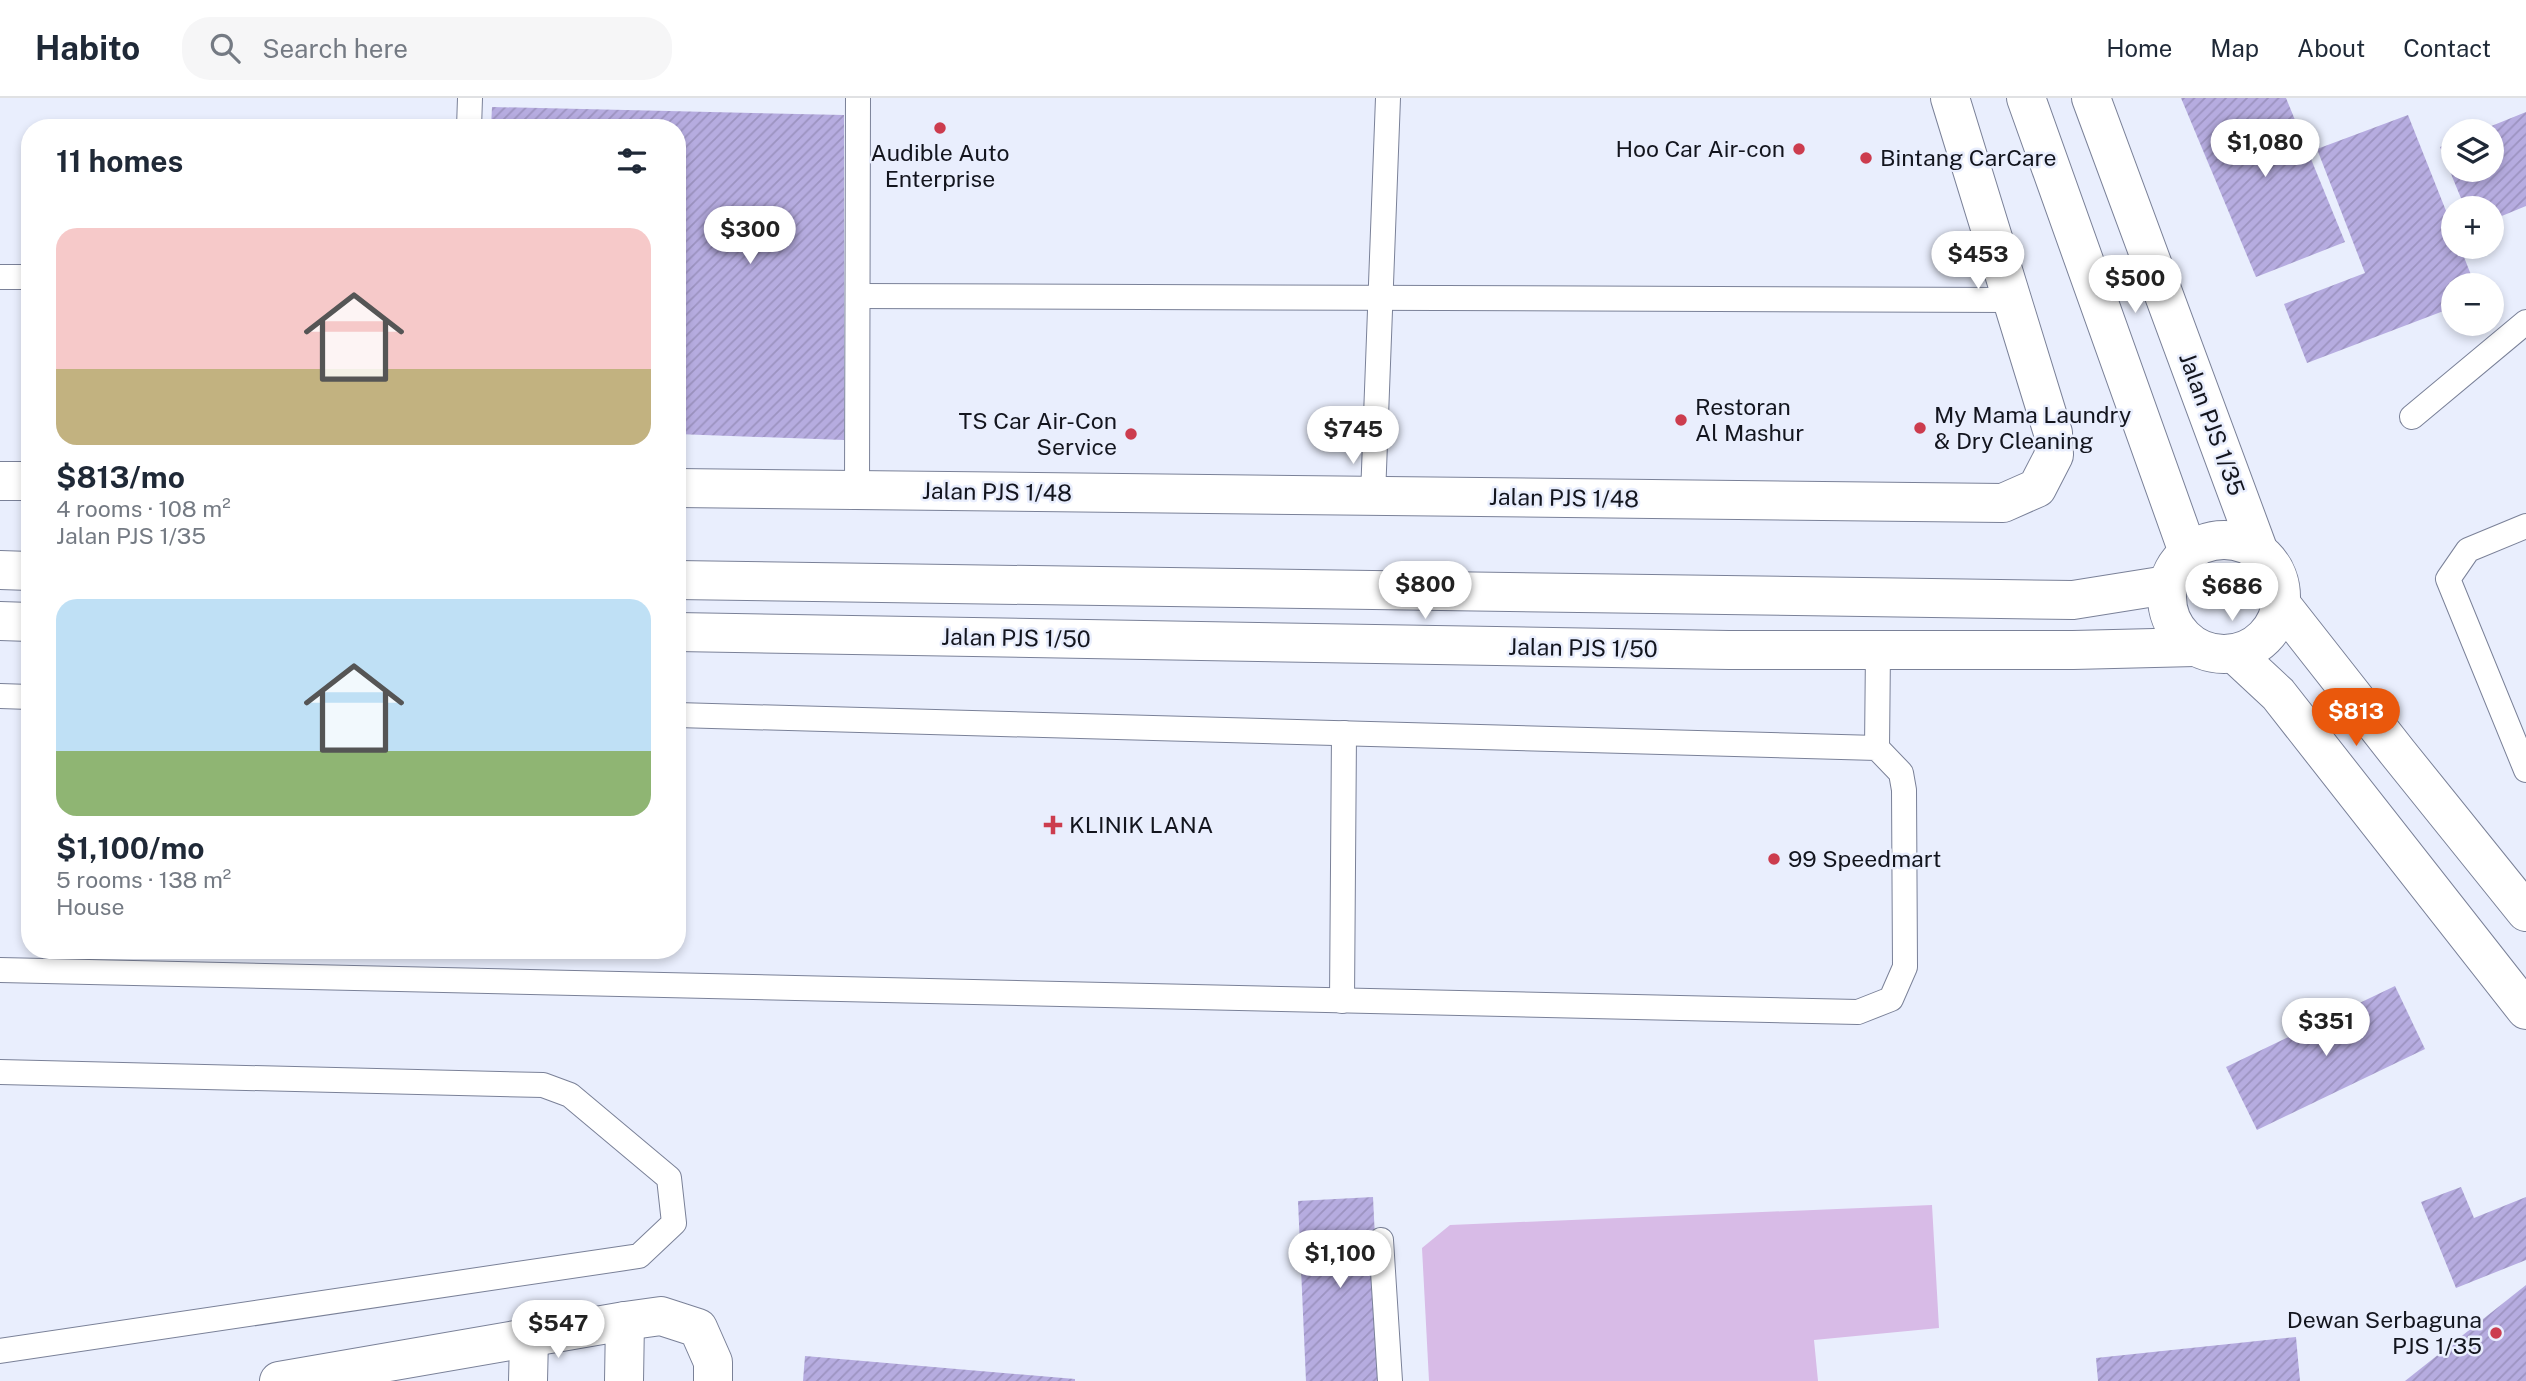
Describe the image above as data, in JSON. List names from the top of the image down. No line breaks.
{"streets":{"street":["Jalan PJS 1/35","Jalan PJS 1/48","Jalan PJS 1/50"]},"crossings":[["Jalan PJS 1/35","Jalan PJS 1/50"]],"places":{"other":["Audible Auto Enterprise","Hoo Car Air-con","Bintang CarCare","Restoran Al Mashur","My Mama Laundry & Dry Cleaning","TS Car Air-Con Service","99 Speedmart","Dewan Serbaguna PJS 1/35"],"health":["KLINIK LANA"]},"page":{"header":"Habito","search":"Search here","nav":["Home","Map","About","Contact"],"map_buttons":["+","−"],"price":["$1,080","$300","$453","$500","$745","$800","$686","$813","$351","$1,100","$547"],"heading":"11 homes","list":[{"name":"$813/mo","note":"4 rooms · 108 m² · Jalan PJS 1/35"},{"name":"$1,100/mo","note":"5 rooms · 138 m² · House"}]}}
